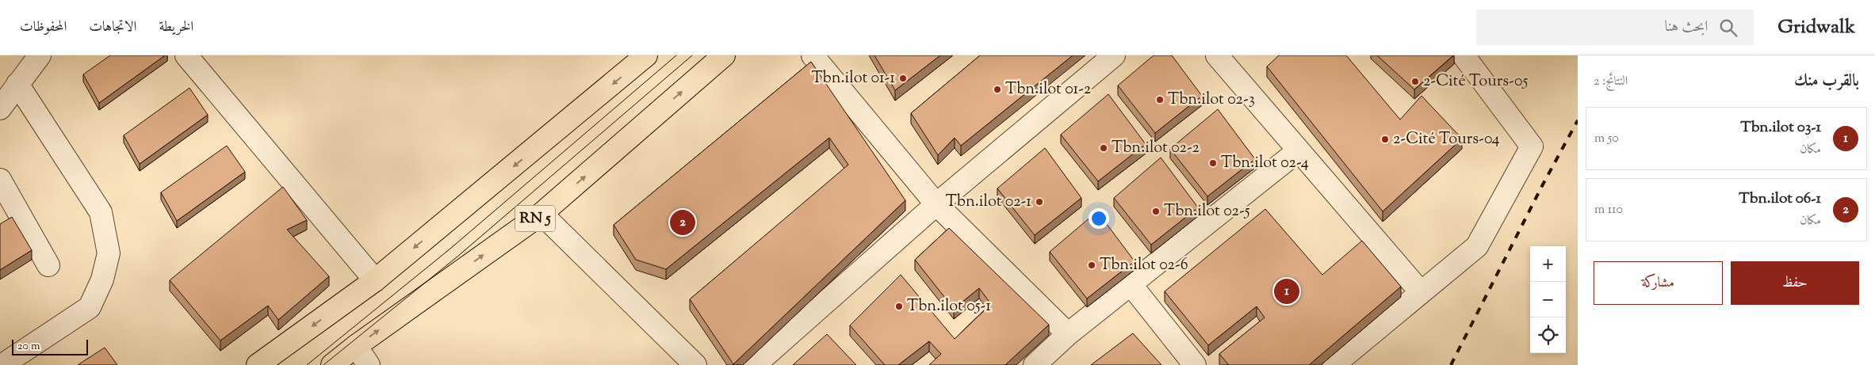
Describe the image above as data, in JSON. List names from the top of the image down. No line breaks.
{"streets":{"main road":["RN 5"]},"places":["Tbn.ilot 01-1","2-Cité Tours-05","Tbn.ilot 01-2","Tbn.ilot 02-3","2-Cité Tours-04","Tbn.ilot 02-2","Tbn.ilot 02-4","Tbn.ilot 02-1","Tbn.ilot 02-5","Tbn.ilot 02-6","Tbn.ilot 05-1"],"scale_bar":"20 m","page":{"header":"Gridwalk","search":"ابحث هنا","nav":["الخريطة","الاتجاهات","المحفوظات"],"heading":["بالقرب منك","النتائج: 2"],"list":[{"mark":"1","name":"Tbn.ilot 03-1","note":"مكان","value":"50 m"},{"mark":"2","name":"Tbn.ilot 06-1","note":"مكان","value":"110 m"}],"pins":["2","1"],"map_buttons":["+","−"],"buttons":["حفظ","مشاركة"],"scale":"20 m"}}
